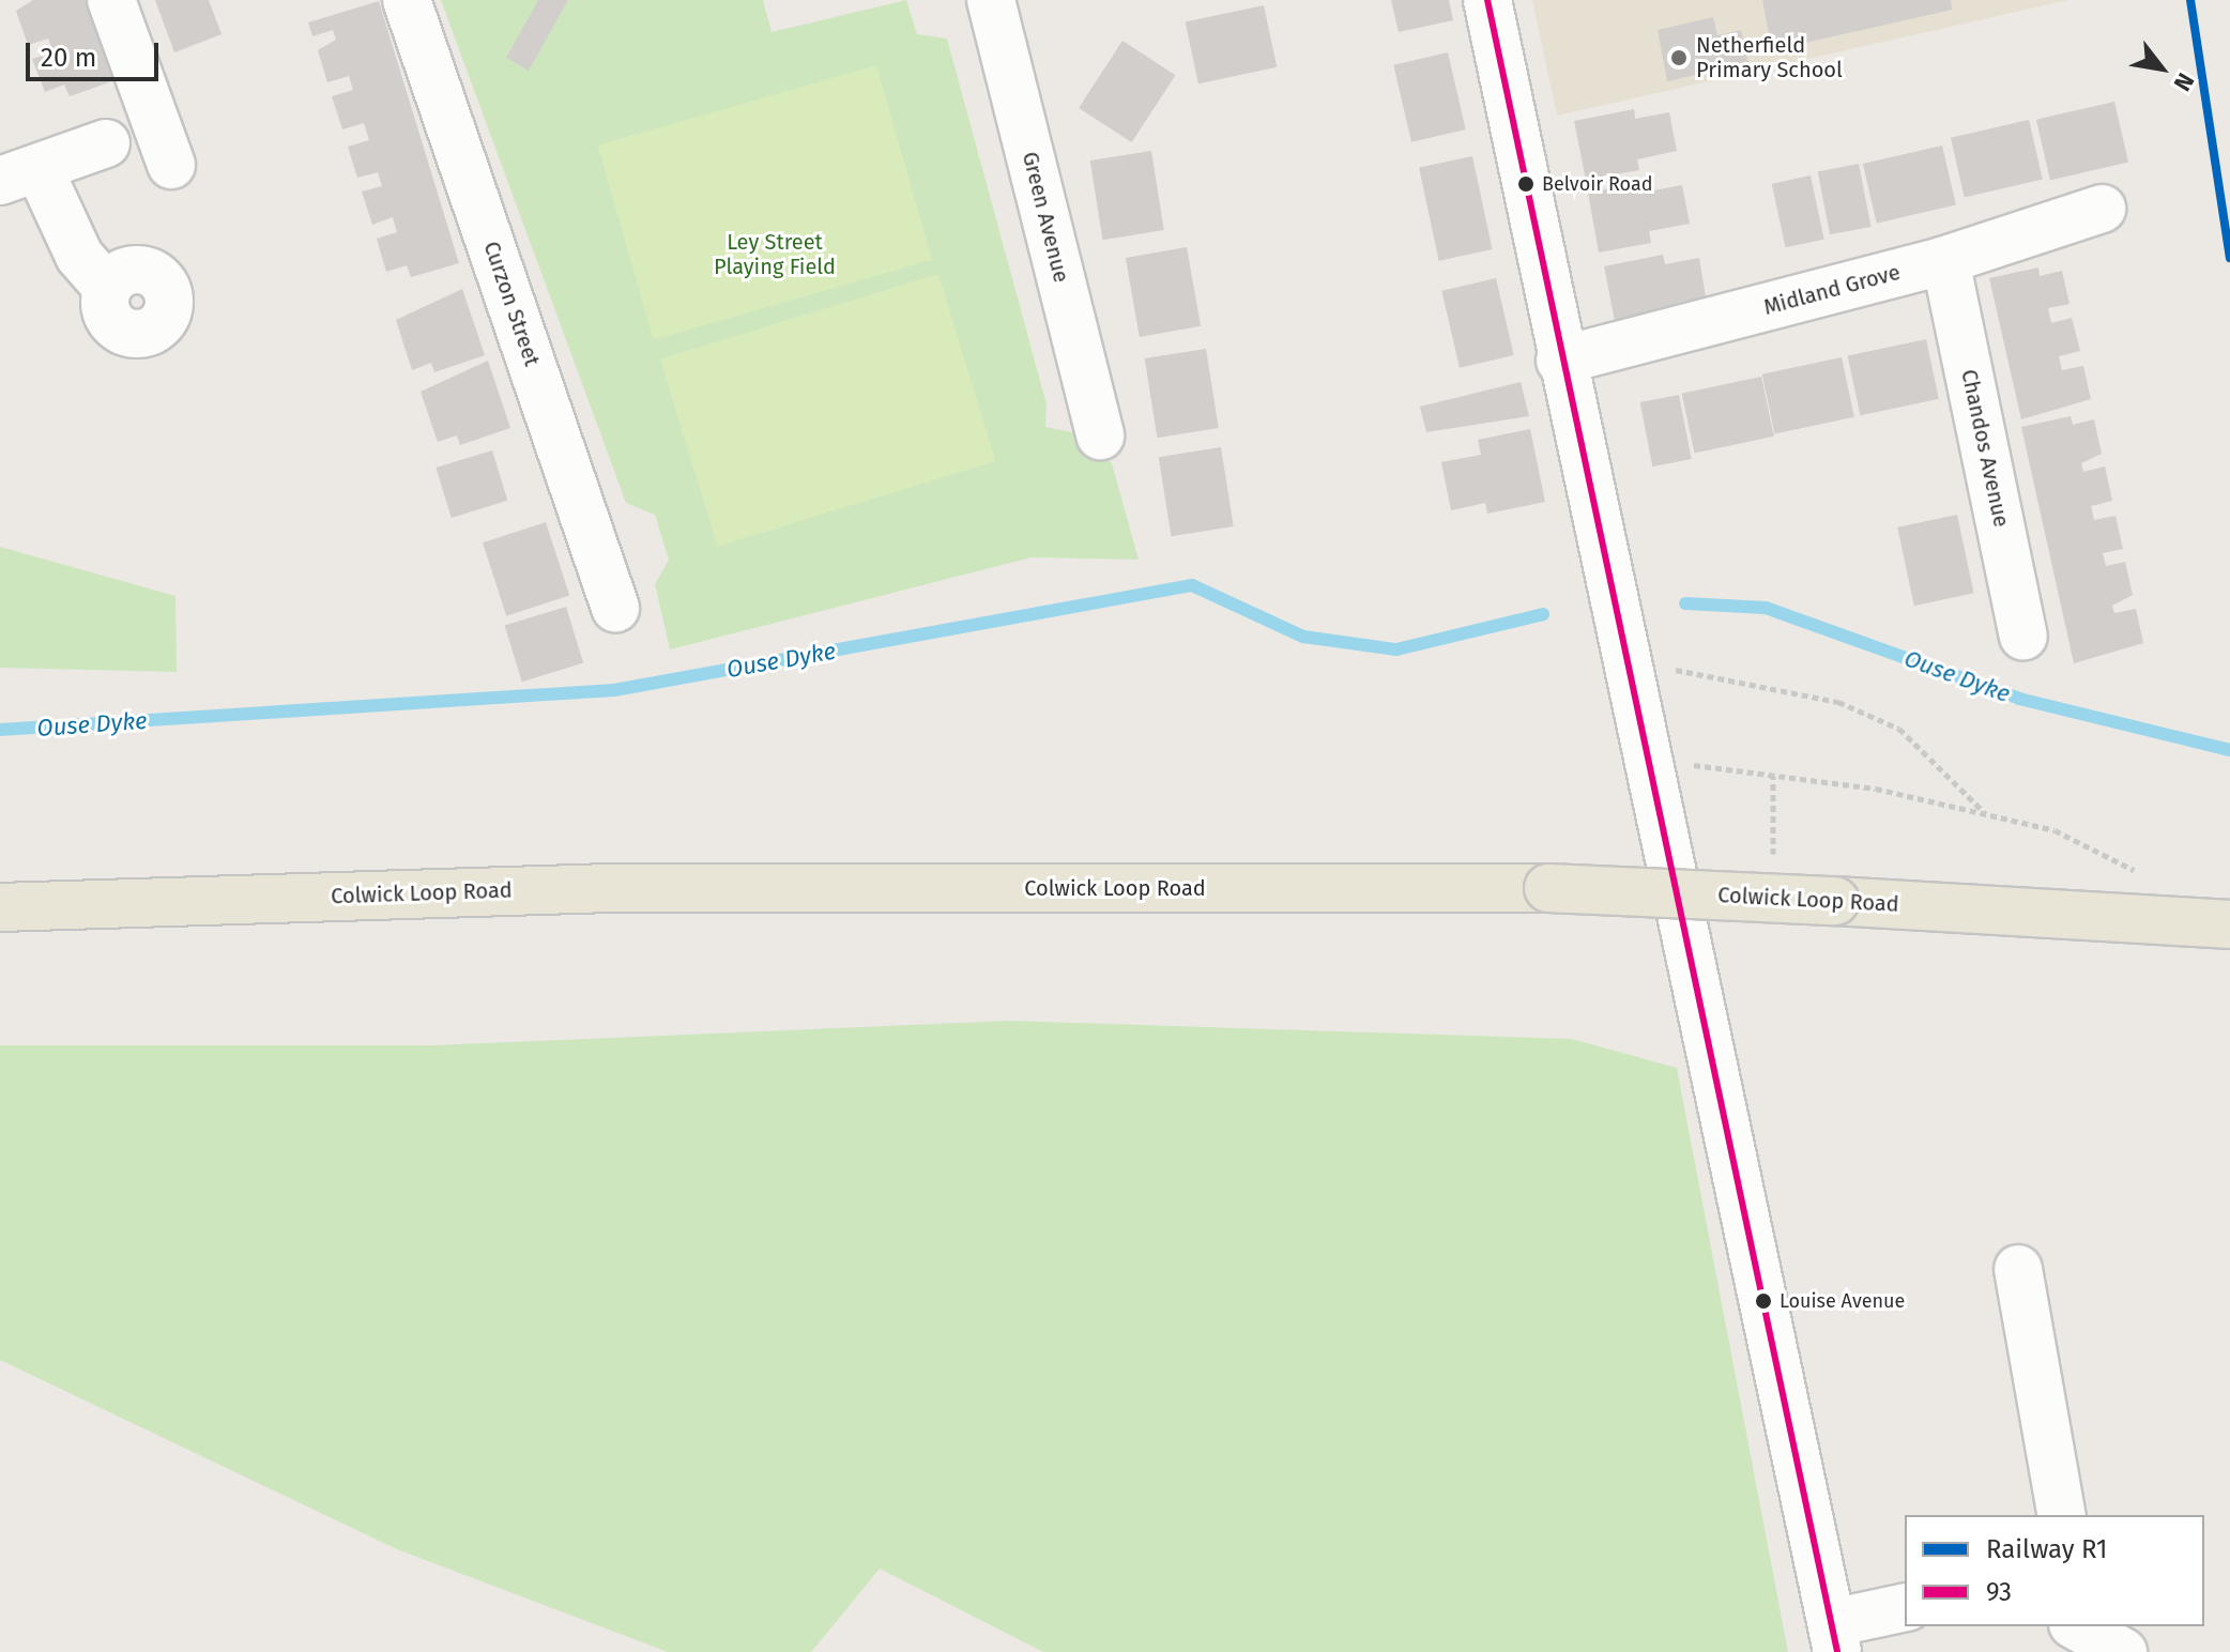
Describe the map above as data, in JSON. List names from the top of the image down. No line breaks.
{"streets":{"main road":["Colwick Loop Road"],"street":["Green Avenue","Midland Grove","Curzon Street","Chandos Avenue"]},"crossings":[["Midland Grove","Chandos Avenue"]],"water":["Ouse Dyke"],"parks":["Ley Street Playing Field"],"places":["Netherfield Primary School","Belvoir Road","Louise Avenue"],"lines":["rail line R1","transit line 93"],"legend":["Railway R1","93"],"scale_bar":"20 m","north":"bottom right"}
